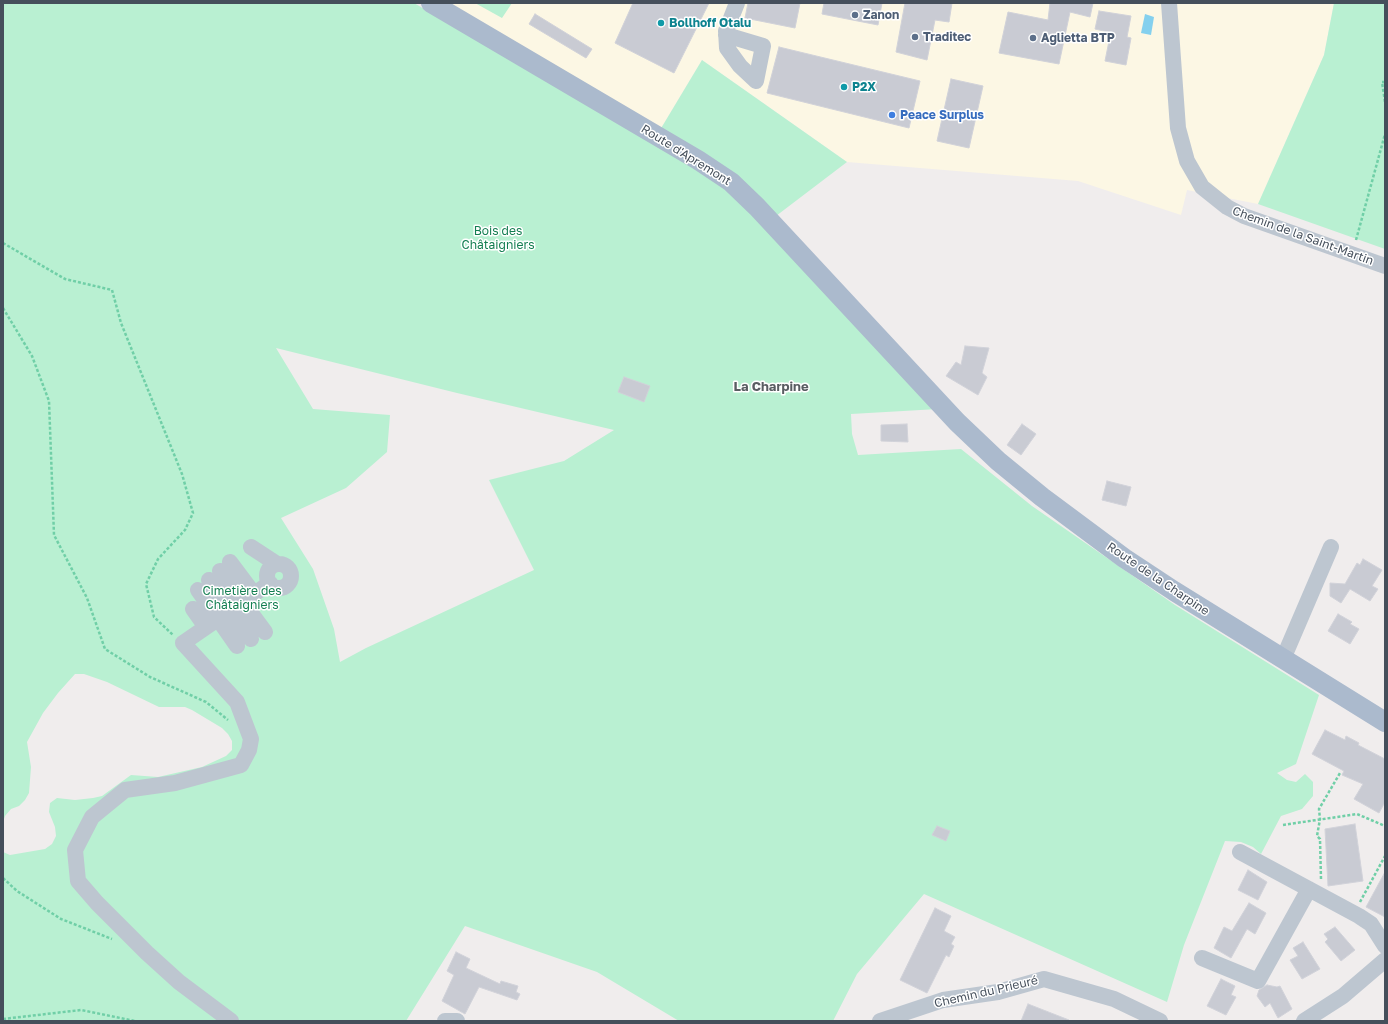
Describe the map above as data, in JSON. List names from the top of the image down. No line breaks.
{"streets":{"main road":["Route d'Apremont","Route de la Charpine"],"street":["Chemin de la Saint-Martin","Chemin du Prieuré"]},"crossings":[["Route d'Apremont","Route de la Charpine"]],"districts":["La Charpine"],"parks":["Bois des Châtaigniers","Cimetière des Châtaigniers"],"places":["Zanon","Bollhoff Otalu","Traditec","Aglietta BTP","P2X","Peace Surplus"]}
